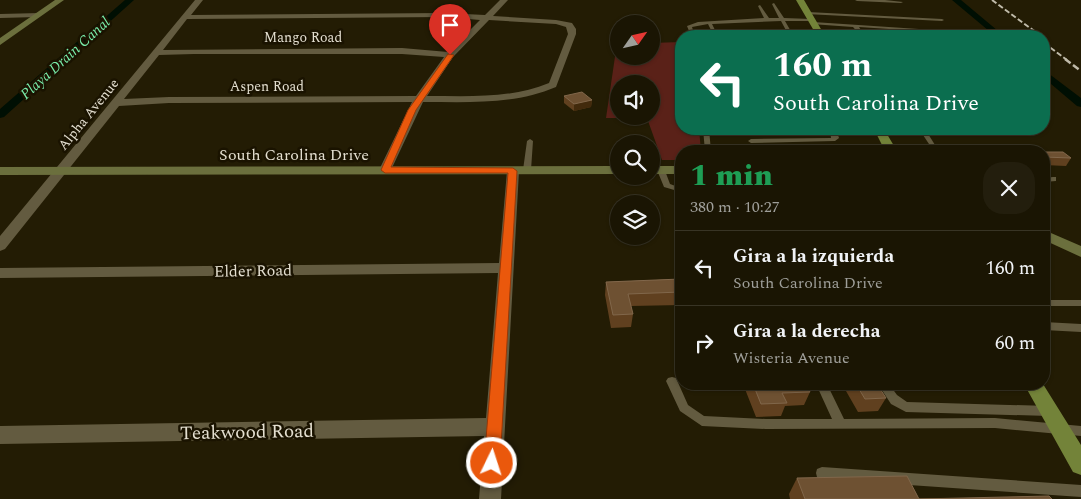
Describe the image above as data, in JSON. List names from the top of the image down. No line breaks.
{"streets":{"street":["Mango Road","Aspen Road","Alpha Avenue","South Carolina Drive","Elder Road","Teakwood Road"]},"crossings":[["Mango Road","Alpha Avenue"],["Aspen Road","Alpha Avenue"],["Alpha Avenue","South Carolina Drive"]],"water":["Playa Drain Canal"],"north":"top right","page":{"turn":["160 m","South Carolina Drive"],"heading":["1 min","380 m · 10:27"],"list":[{"name":"Gira a la izquierda","note":"South Carolina Drive","value":"160 m"},{"name":"Gira a la derecha","note":"Wisteria Avenue","value":"60 m"}]}}
